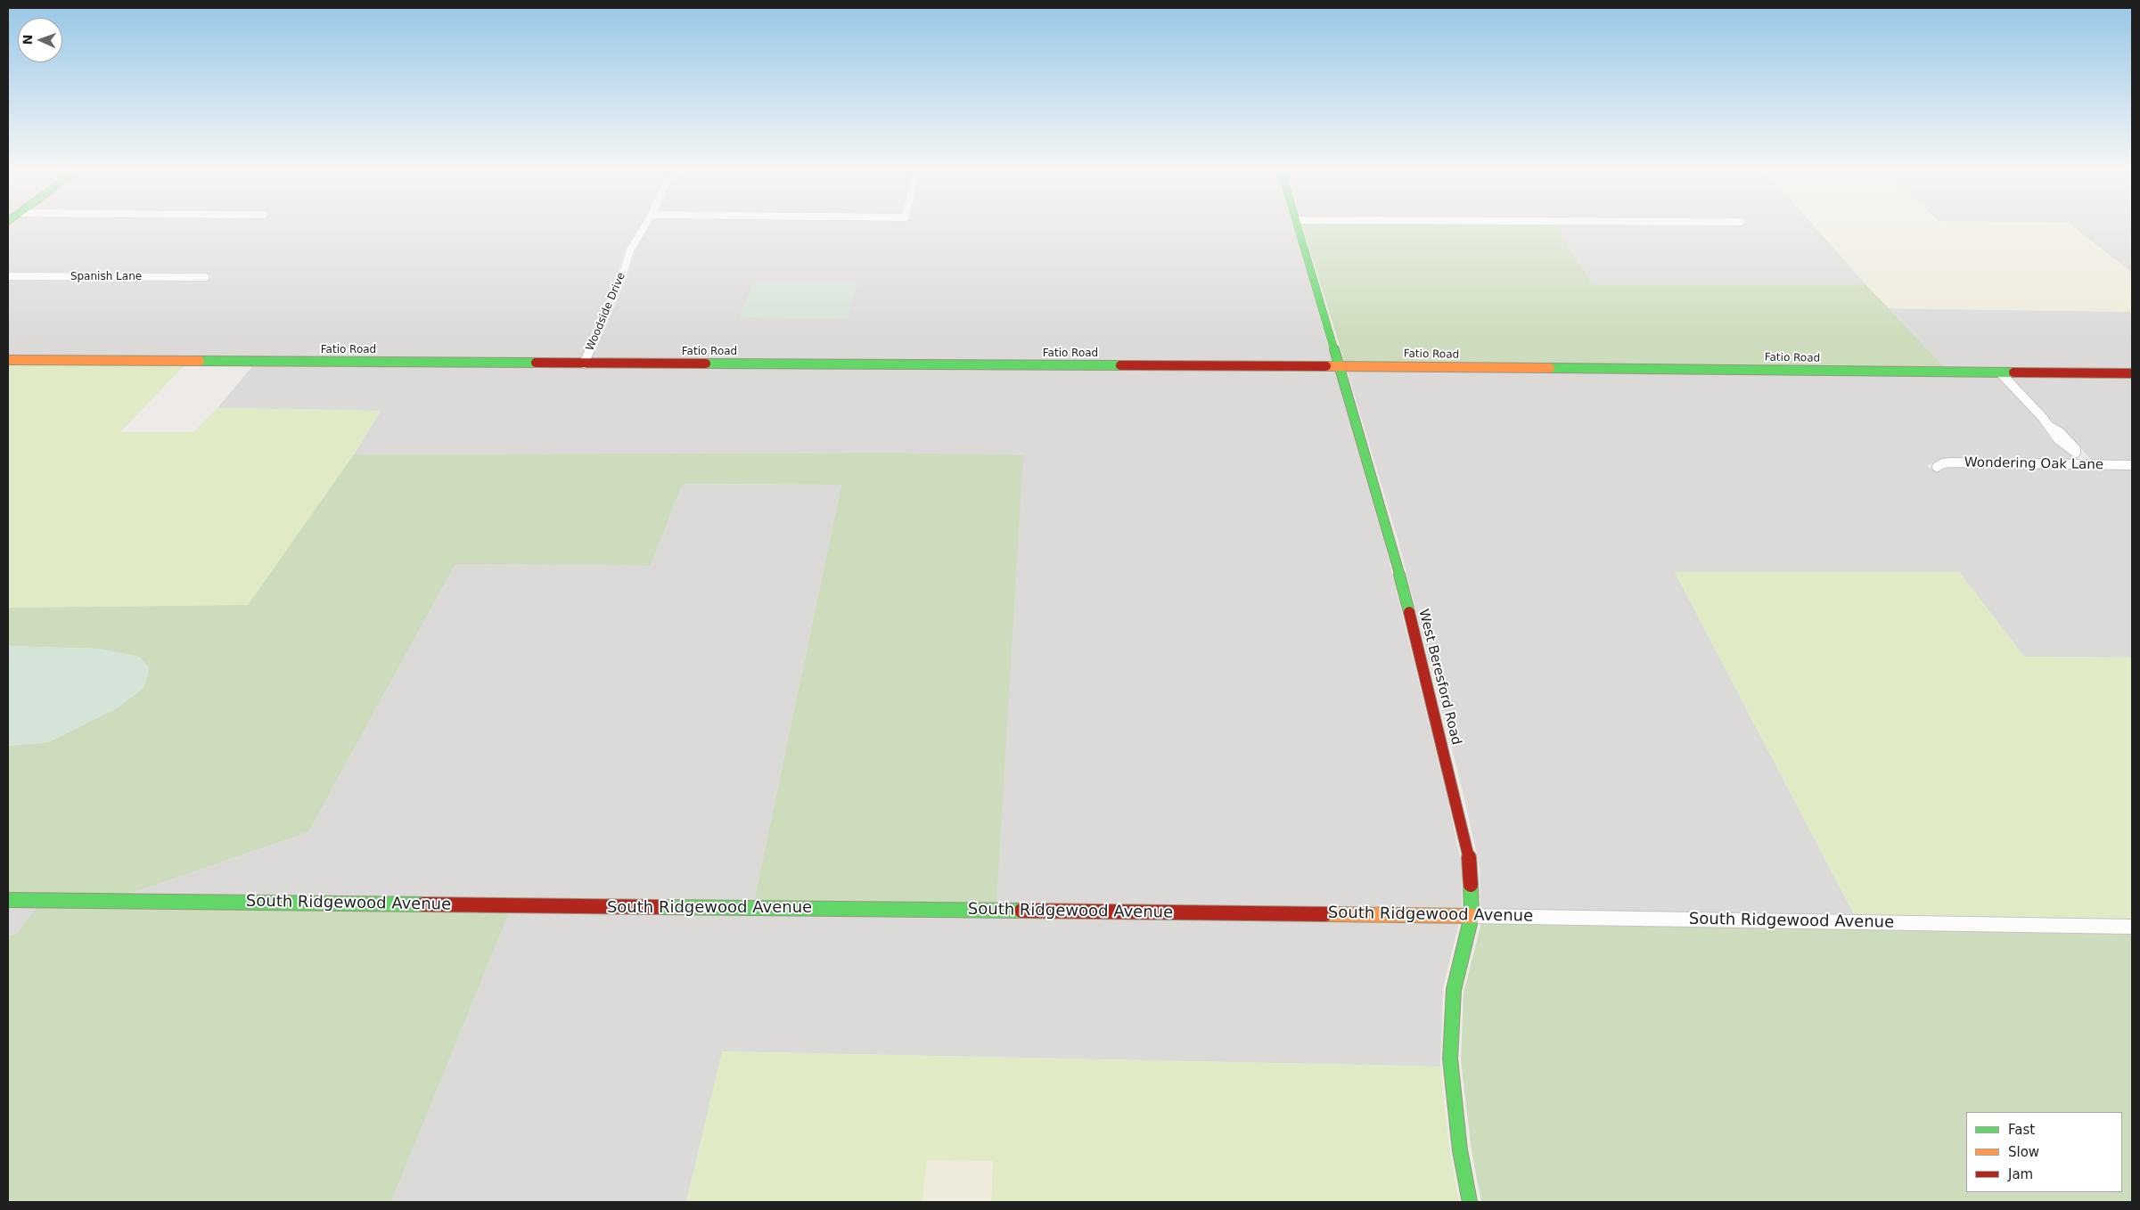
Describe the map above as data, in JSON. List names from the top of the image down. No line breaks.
{"streets":{"street":["Spanish Lane","Woodside Drive","Fatio Road","Wondering Oak Lane","West Beresford Road","South Ridgewood Avenue"]},"crossings":[["Woodside Drive","Fatio Road"],["Fatio Road","West Beresford Road"],["West Beresford Road","South Ridgewood Avenue"]],"legend":["Fast","Slow","Jam"],"north":"left"}
